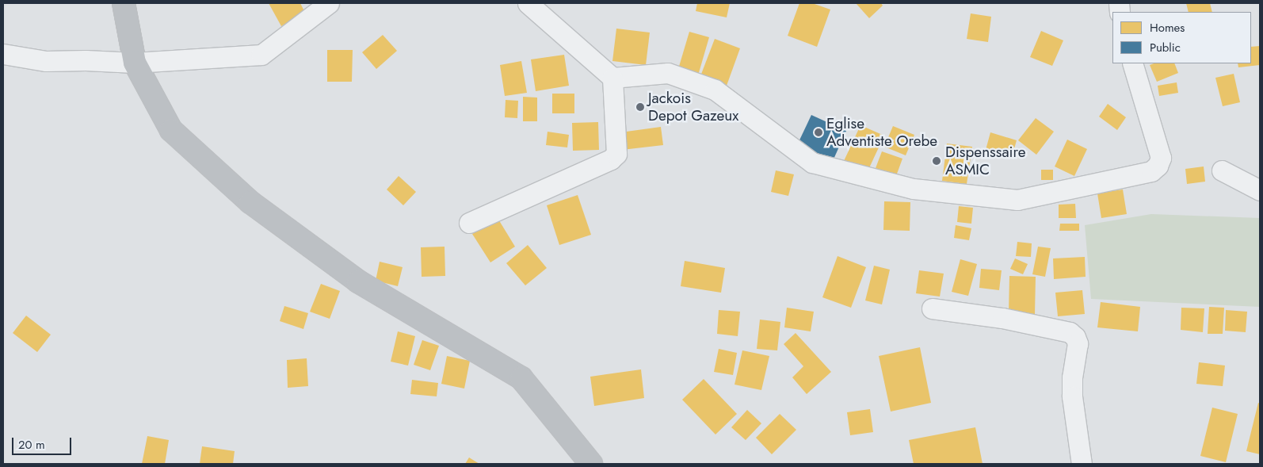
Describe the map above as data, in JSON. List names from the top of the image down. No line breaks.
{"places":["Jackois Depot Gazeux","Eglise Adventiste Orebe","Dispenssaire ASMIC"],"legend":["Homes","Public"],"scale_bar":"20 m"}
